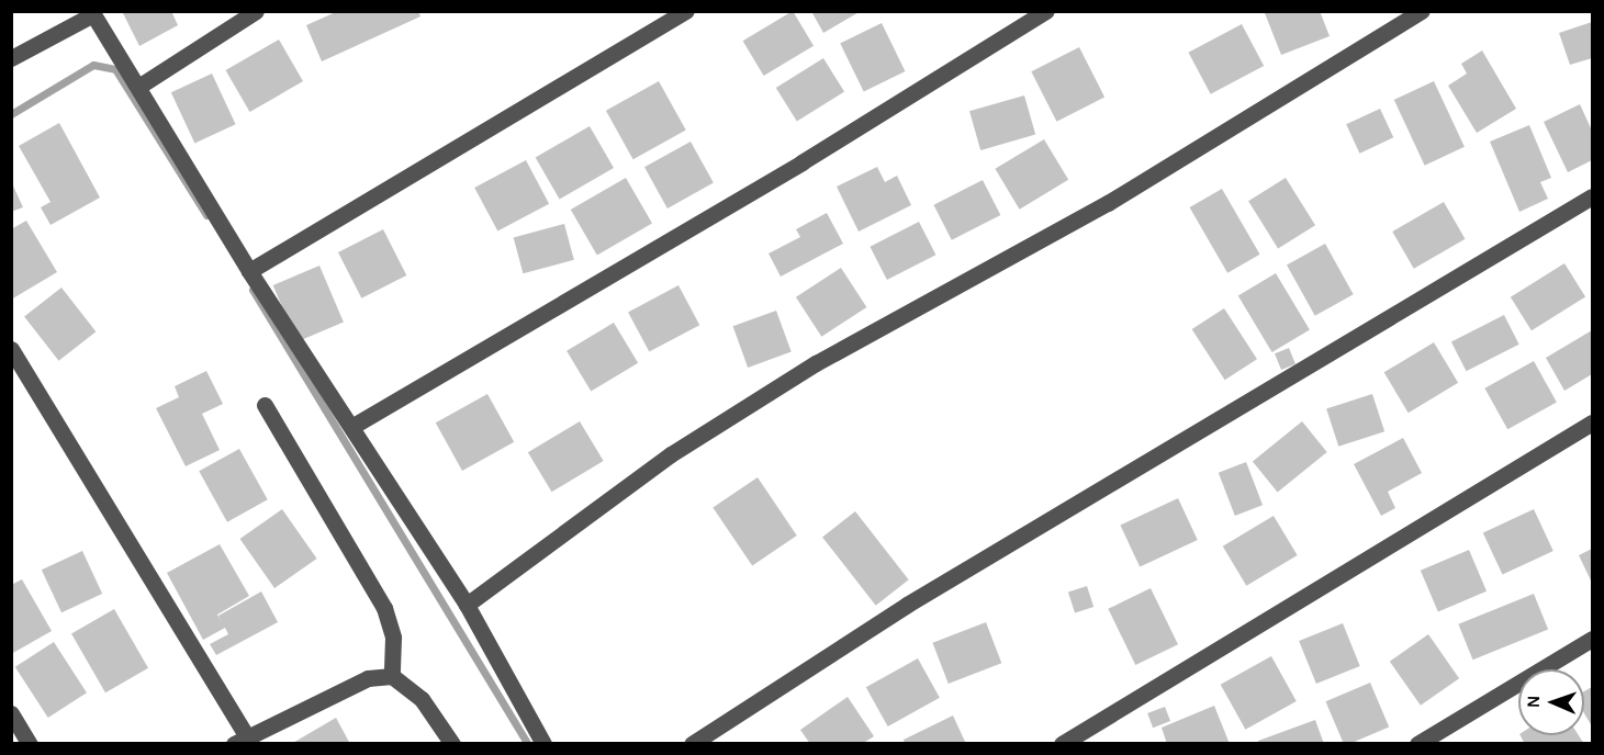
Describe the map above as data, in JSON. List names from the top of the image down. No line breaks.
{"north":"left"}
